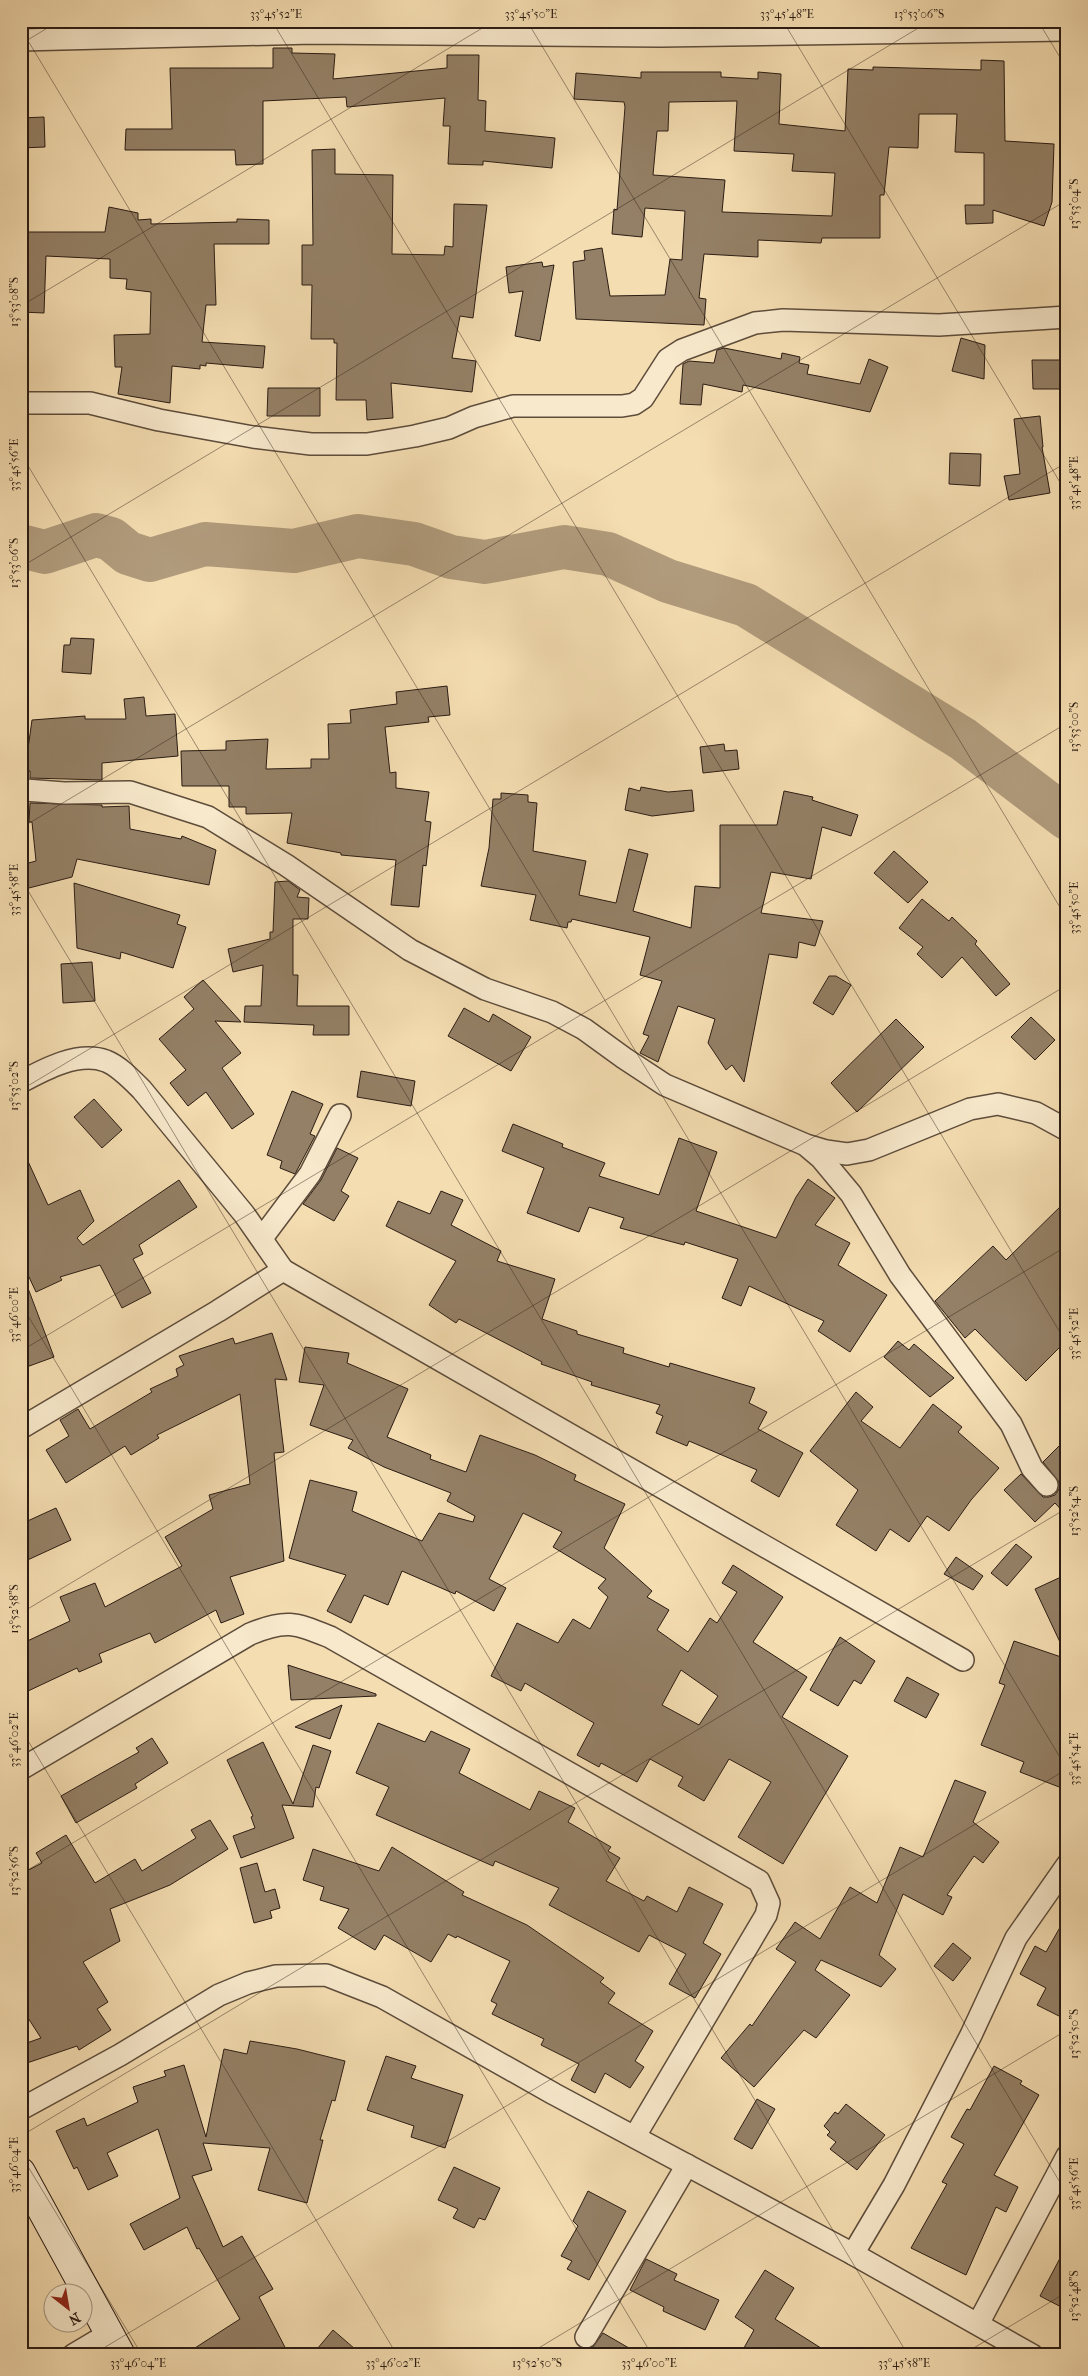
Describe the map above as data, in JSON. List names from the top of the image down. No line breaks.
{"north":"bottom right","coordinates":["33°45'52\"E","33°45'50\"E","33°45'48\"E","13°53'06\"S","13°53'04\"S","13°53'08\"S","33°45'56\"E","13°53'00\"S","33°45'58\"E","13°53'02\"S","33°46'00\"E","13°52'54\"S","13°52'58\"S","33°46'02\"E","33°45'54\"E","13°52'56\"S","13°52'50\"S","33°46'04\"E","13°52'48\"S"]}
